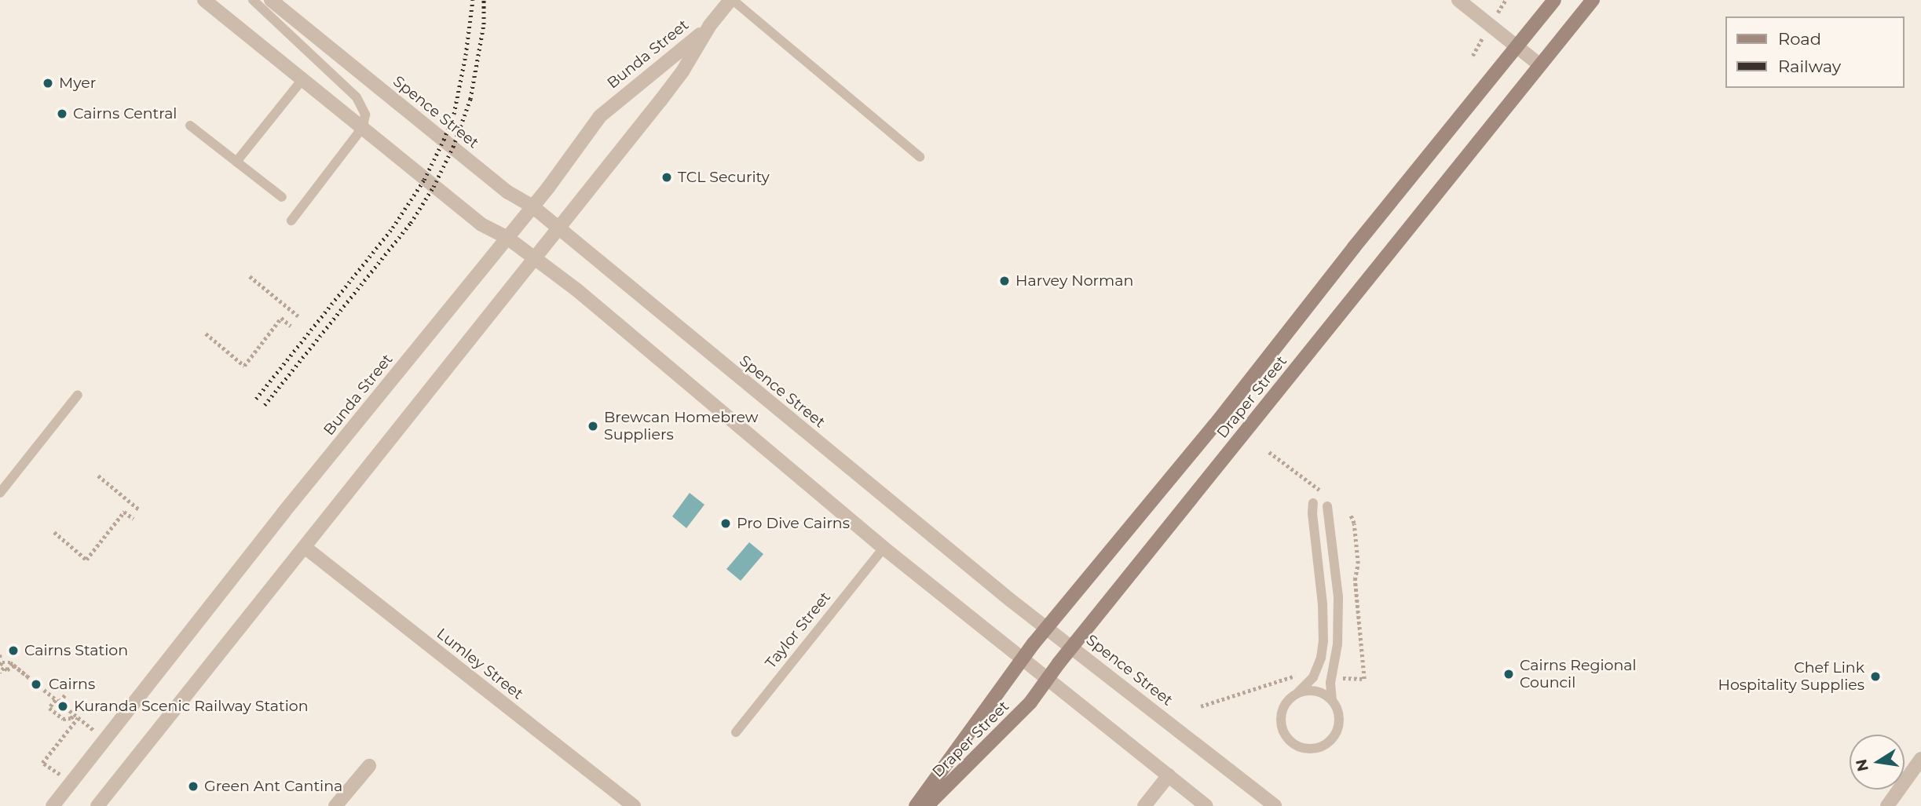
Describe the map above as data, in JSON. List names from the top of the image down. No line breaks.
{"streets":{"main road":["Draper Street"],"street":["Bunda Street","Spence Street","Lumley Street"],"lane":["Taylor Street"]},"crossings":[["Bunda Street","Spence Street"],["Bunda Street","Lumley Street"],["Spence Street","Draper Street"]],"places":["Myer","Cairns Central","TCL Security","Harvey Norman","Brewcan Homebrew Suppliers","Pro Dive Cairns","Cairns Station","Cairns Regional Council","Chef Link Hospitality Supplies","Cairns","Kuranda Scenic Railway Station","Green Ant Cantina"],"legend":["Road","Railway"],"north":"left"}
